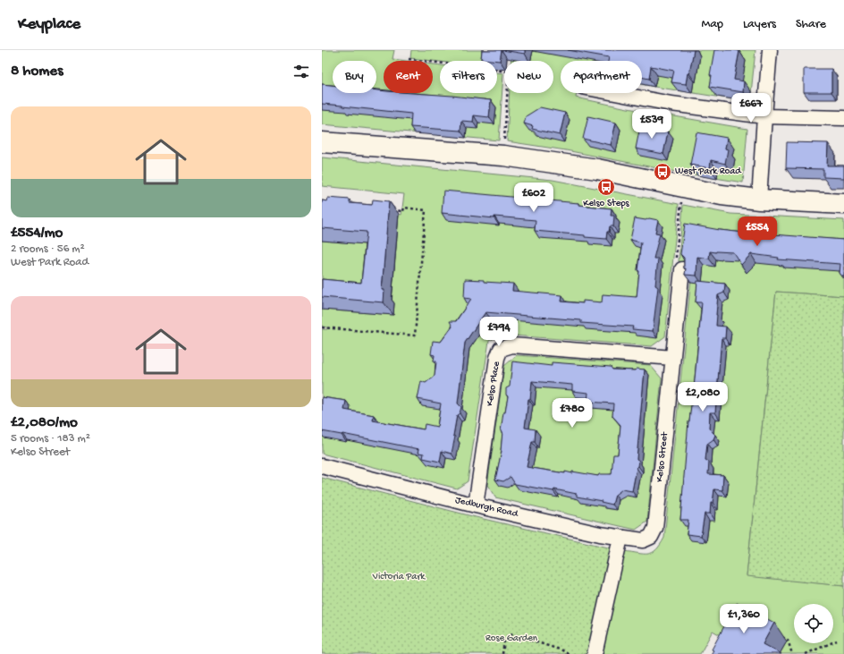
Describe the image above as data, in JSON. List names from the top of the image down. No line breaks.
{"streets":{"street":["Kelso Place","Kelso Street","Jedburgh Road"]},"crossings":[["Kelso Place","Kelso Street"],["Kelso Place","Jedburgh Road"],["Kelso Street","Jedburgh Road"]],"parks":["Victoria Park","Rose Garden"],"places":{"bus stop":["West Park Road","Kelso Steps"]},"page":{"header":"Keyplace","nav":["Map","Layers","Share"],"heading":"8 homes","chip":["Buy","Rent","Filters","New","Apartment"],"list":[{"name":"£554/mo","note":"2 rooms · 56 m² · West Park Road"},{"name":"£2,080/mo","note":"5 rooms · 183 m² · Kelso Street"}],"price":["£667","£539","£602","£554","£794","£2,080","£780","£1,360"]}}
